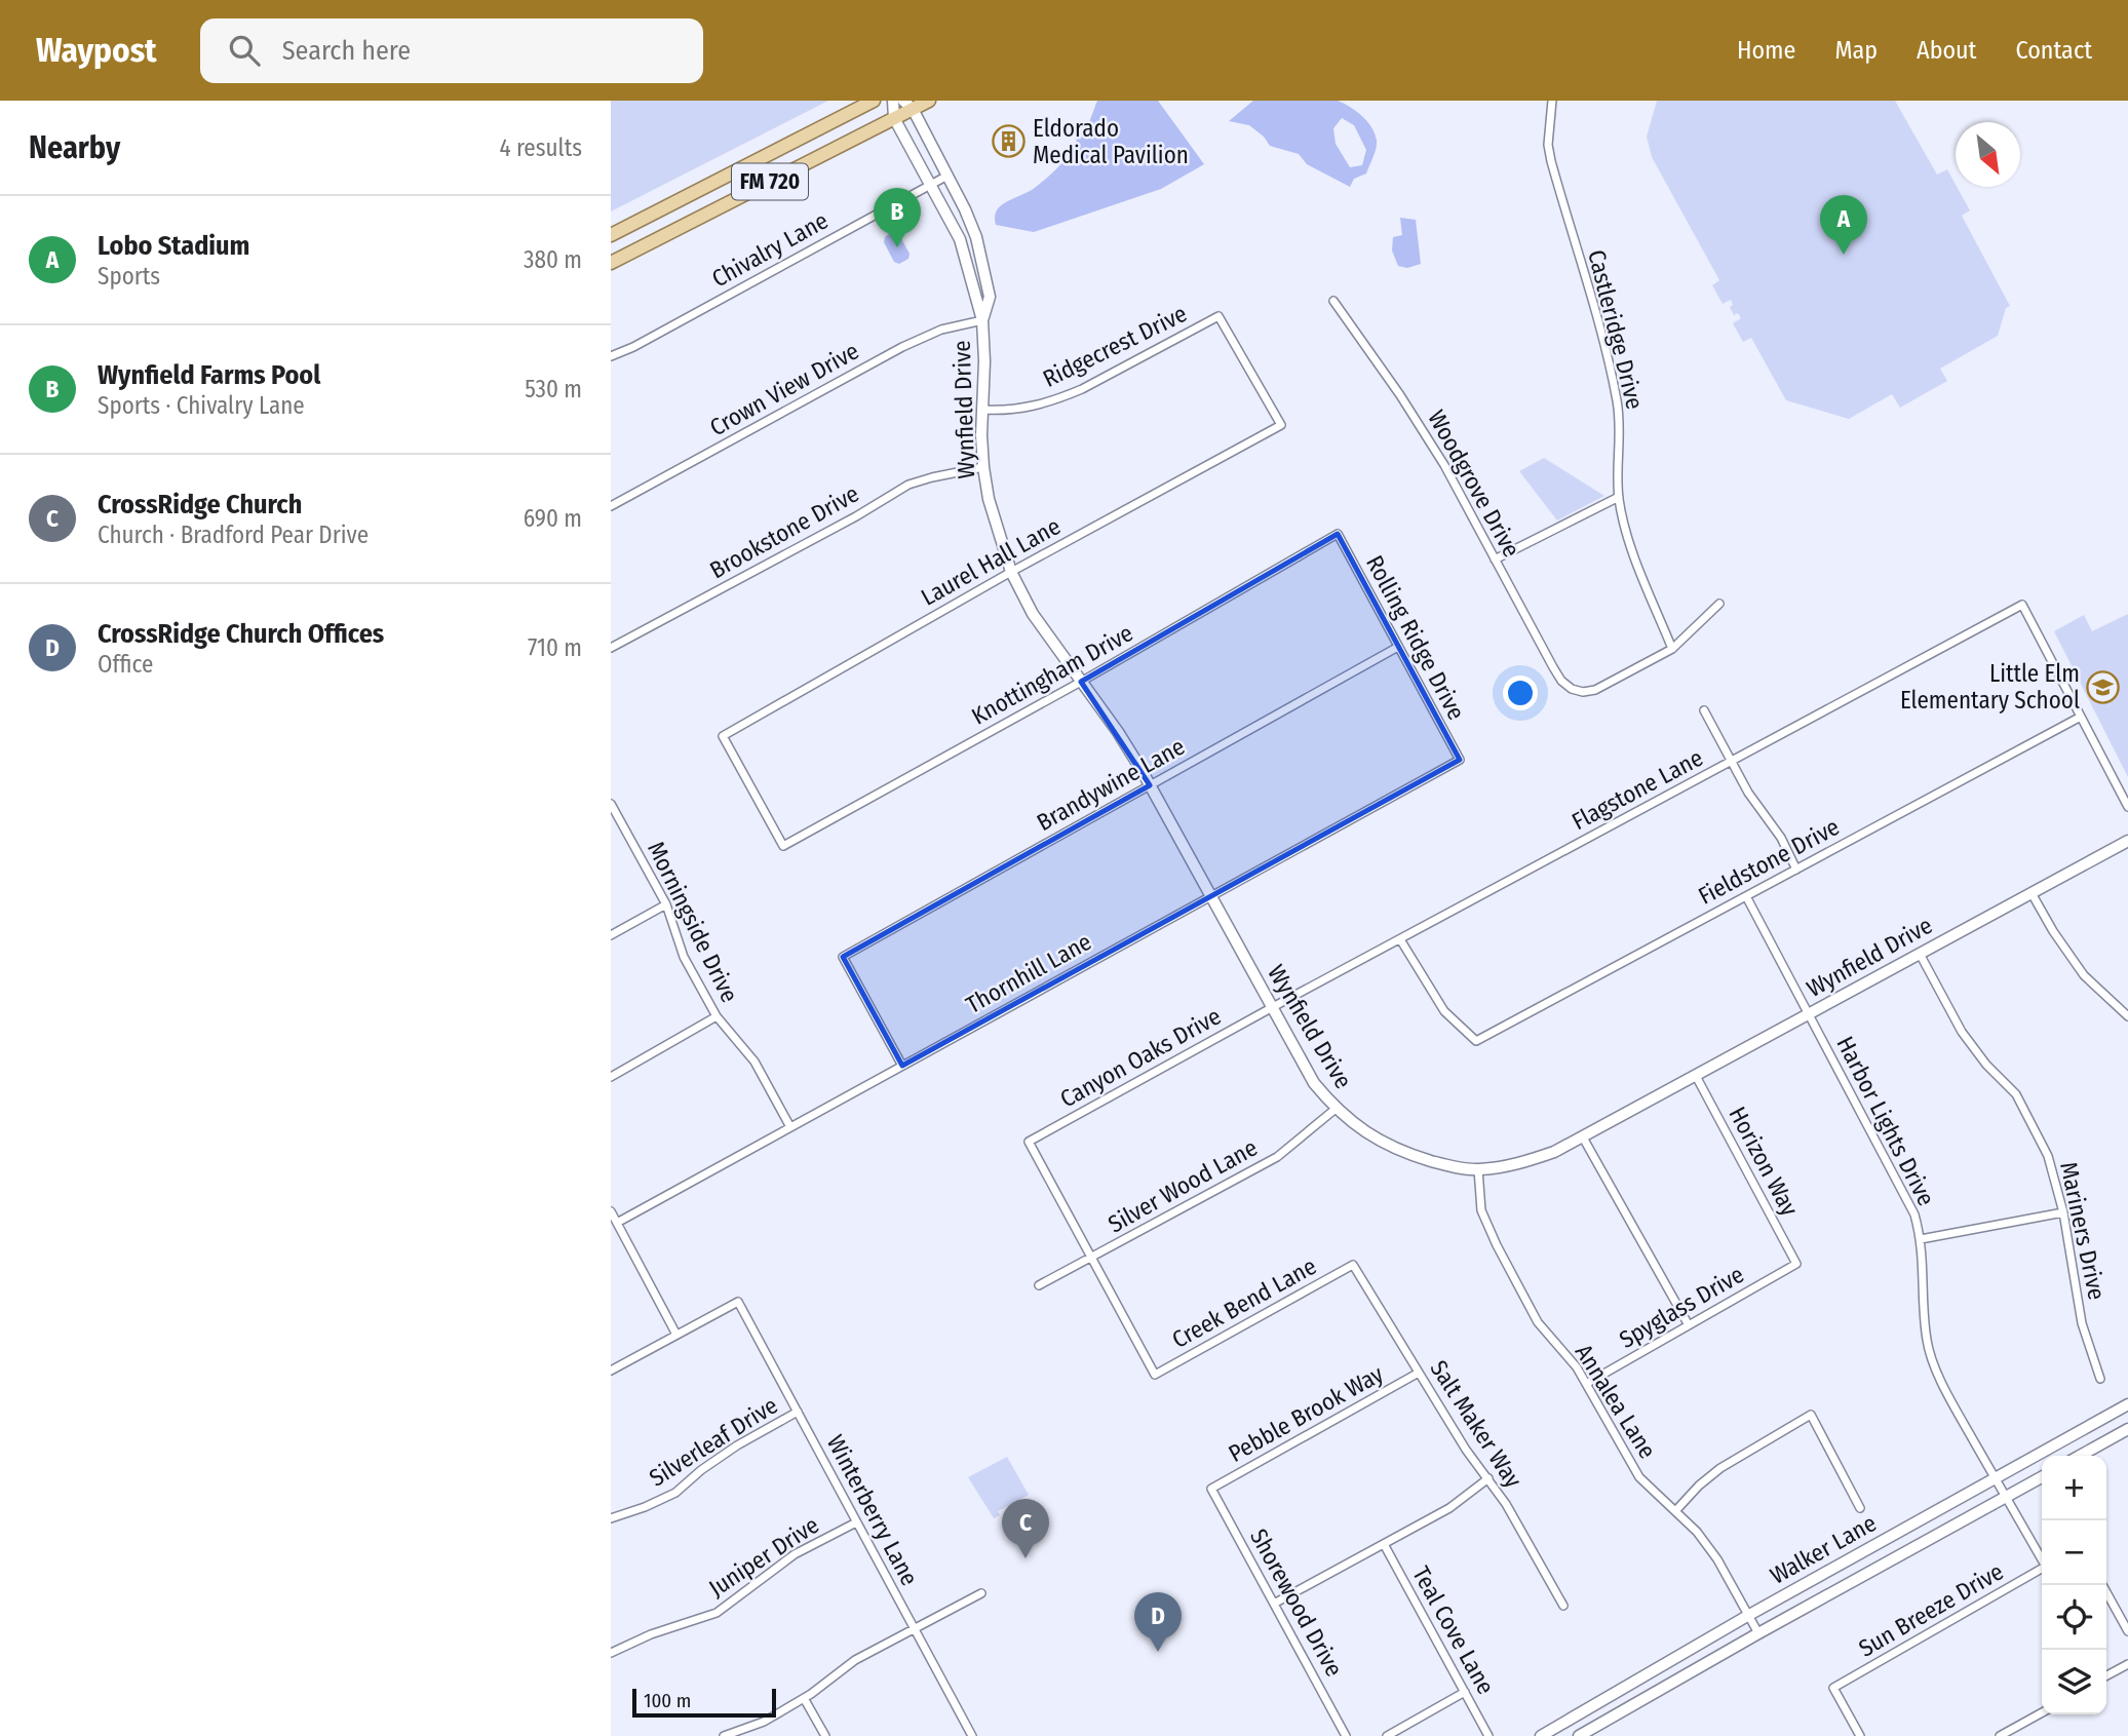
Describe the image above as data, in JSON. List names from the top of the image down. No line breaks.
{"streets":{"main road":["FM 720"],"street":["Chivalry Lane","Castleridge Drive","Ridgecrest Drive","Crown View Drive","Wynfield Drive","Woodgrove Drive","Brookstone Drive","Laurel Hall Lane","Rolling Ridge Drive","Knottingham Drive","Brandywine Lane","Flagstone Lane","Fieldstone Drive","Morningside Drive","Thornhill Lane","Canyon Oaks Drive","Harbor Lights Drive","Horizon Way","Silver Wood Lane","Mariners Drive","Creek Bend Lane","Spyglass Drive","Annalea Lane","Pebble Brook Way","Salt Maker Way","Silverleaf Drive","Winterberry Lane","Walker Lane","Juniper Drive","Shorewood Drive","Sun Breeze Drive","Teal Cove Lane"]},"crossings":[["FM 720","Wynfield Drive"],["Chivalry Lane","Wynfield Drive"],["Castleridge Drive","Woodgrove Drive"],["Ridgecrest Drive","Wynfield Drive"],["Ridgecrest Drive","Laurel Hall Lane"],["Crown View Drive","Wynfield Drive"],["Wynfield Drive","Brookstone Drive"],["Wynfield Drive","Laurel Hall Lane"],["Wynfield Drive","Knottingham Drive"],["Wynfield Drive","Brandywine Lane"],["Wynfield Drive","Flagstone Lane"],["Wynfield Drive","Thornhill Lane"],["Wynfield Drive","Canyon Oaks Drive"],["Wynfield Drive","Harbor Lights Drive"],["Wynfield Drive","Horizon Way"],["Wynfield Drive","Silver Wood Lane"],["Wynfield Drive","Mariners Drive"],["Wynfield Drive","Annalea Lane"],["Laurel Hall Lane","Knottingham Drive"],["Rolling Ridge Drive","Knottingham Drive"],["Rolling Ridge Drive","Brandywine Lane"],["Rolling Ridge Drive","Thornhill Lane"],["Brandywine Lane","Thornhill Lane"],["Flagstone Lane","Fieldstone Drive"],["Flagstone Lane","Canyon Oaks Drive"],["Fieldstone Drive","Harbor Lights Drive"],["Morningside Drive","Thornhill Lane"],["Canyon Oaks Drive","Silver Wood Lane"],["Canyon Oaks Drive","Creek Bend Lane"],["Harbor Lights Drive","Walker Lane"],["Horizon Way","Spyglass Drive"],["Silver Wood Lane","Creek Bend Lane"],["Creek Bend Lane","Salt Maker Way"],["Spyglass Drive","Annalea Lane"],["Annalea Lane","Walker Lane"],["Pebble Brook Way","Salt Maker Way"],["Pebble Brook Way","Shorewood Drive"],["Silverleaf Drive","Winterberry Lane"],["Winterberry Lane","Juniper Drive"]],"places":{"building":["Eldorado Medical Pavilion"],"school or university":["Little Elm Elementary School"]},"scale_bar":"100 m","north":"bottom right","page":{"header":"Waypost","search":"Search here","nav":["Home","Map","About","Contact"],"heading":["Nearby","4 results"],"pins":["B","A","C","D"],"list":[{"mark":"A","name":"Lobo Stadium","note":"Sports","value":"380 m"},{"mark":"B","name":"Wynfield Farms Pool","note":"Sports · Chivalry Lane","value":"530 m"},{"mark":"C","name":"CrossRidge Church","note":"Church · Bradford Pear Drive","value":"690 m"},{"mark":"D","name":"CrossRidge Church Offices","note":"Office","value":"710 m"}],"map_buttons":["+","−"],"scale":"100 m"}}
